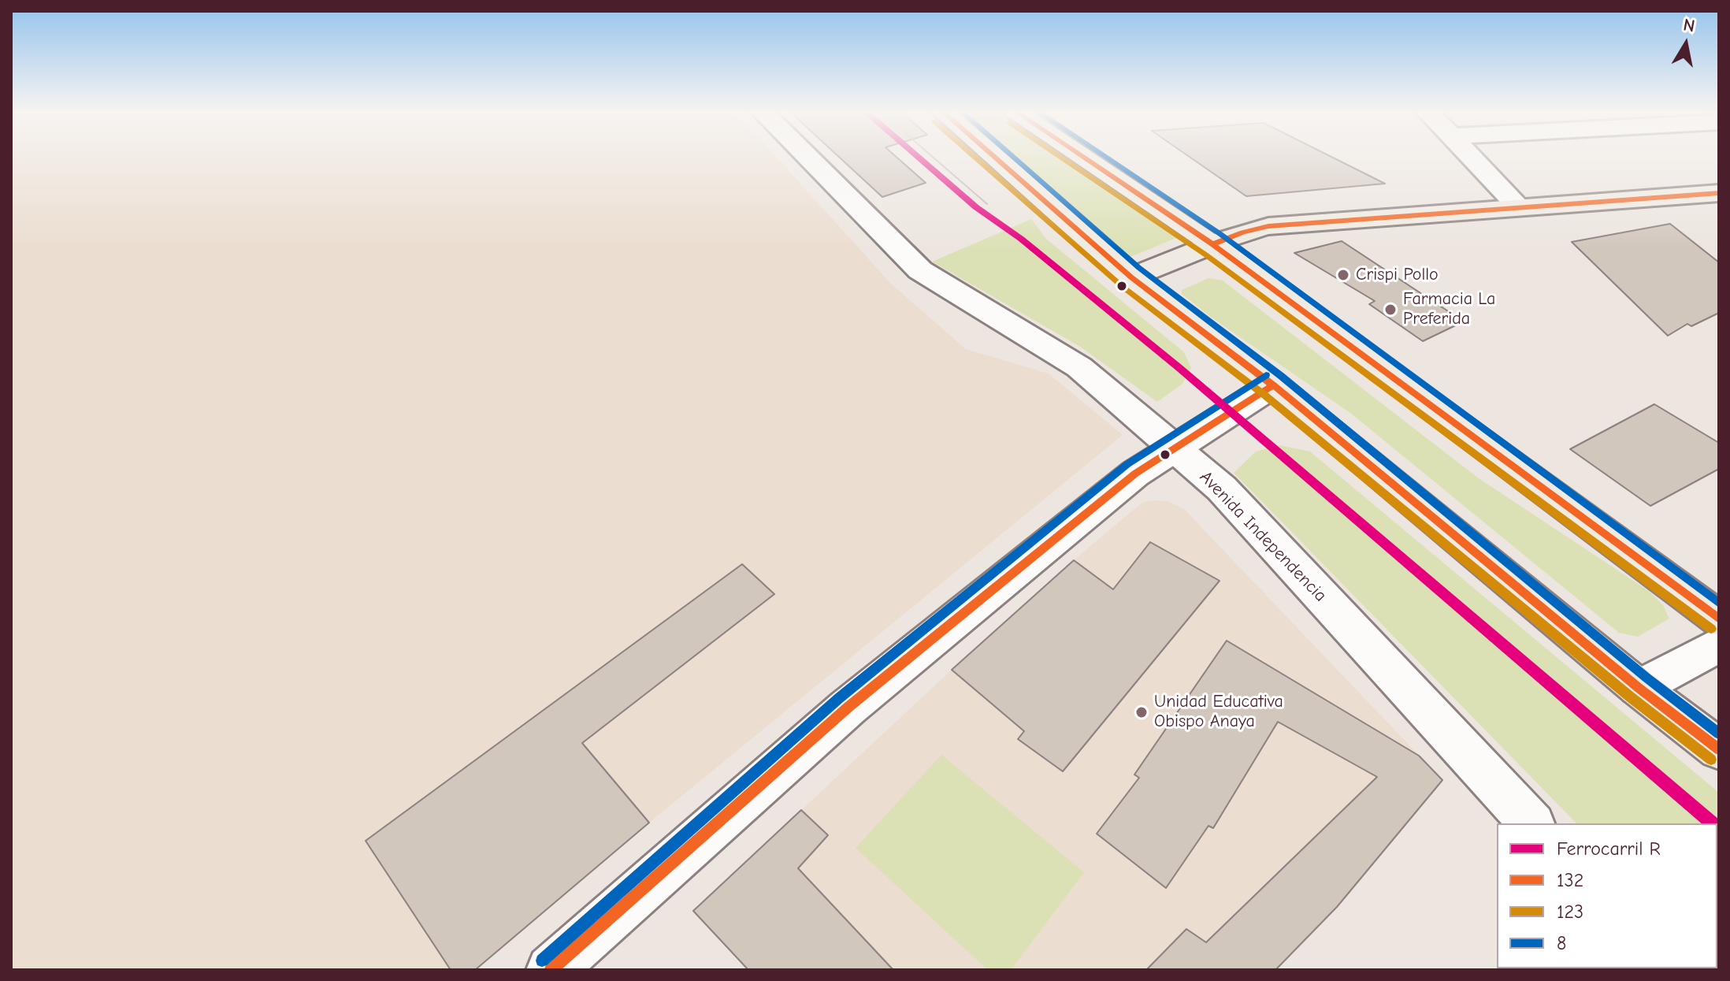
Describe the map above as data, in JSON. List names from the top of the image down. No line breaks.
{"streets":{"street":["Avenida Independencia"]},"places":["Crispi Pollo","Farmacia La Preferida","Unidad Educativa Obispo Anaya"],"lines":["rail line R","transit line 132","transit line 123","transit line 8"],"legend":["Ferrocarril R","132","123","8"],"north":"top"}
